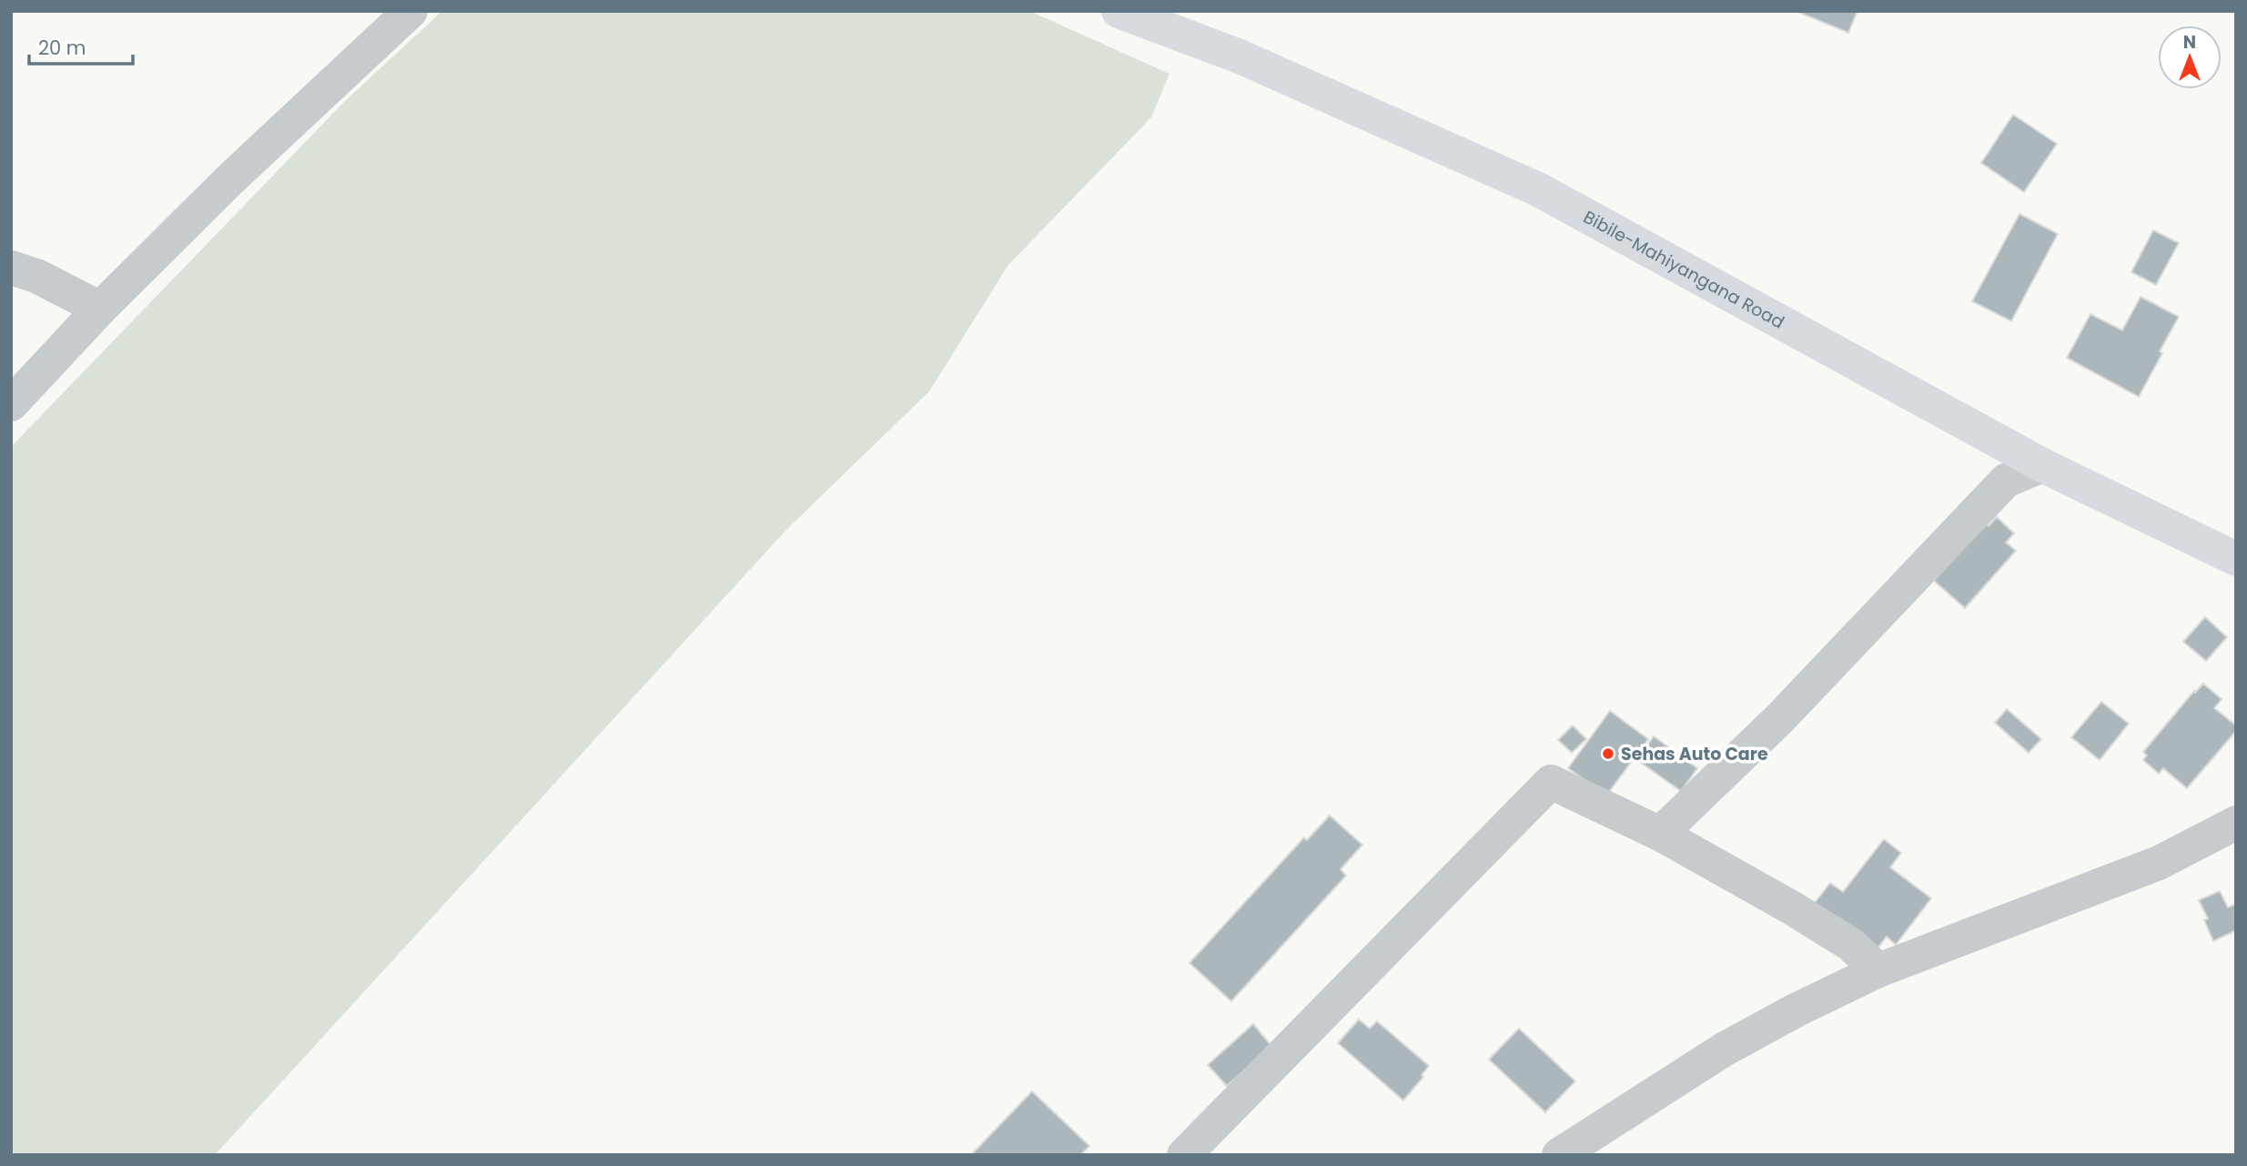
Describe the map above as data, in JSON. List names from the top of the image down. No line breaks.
{"streets":{"main road":["Bibile-Mahiyangana Road"]},"places":["Sehas Auto Care"],"scale_bar":"20 m","north":"top"}
